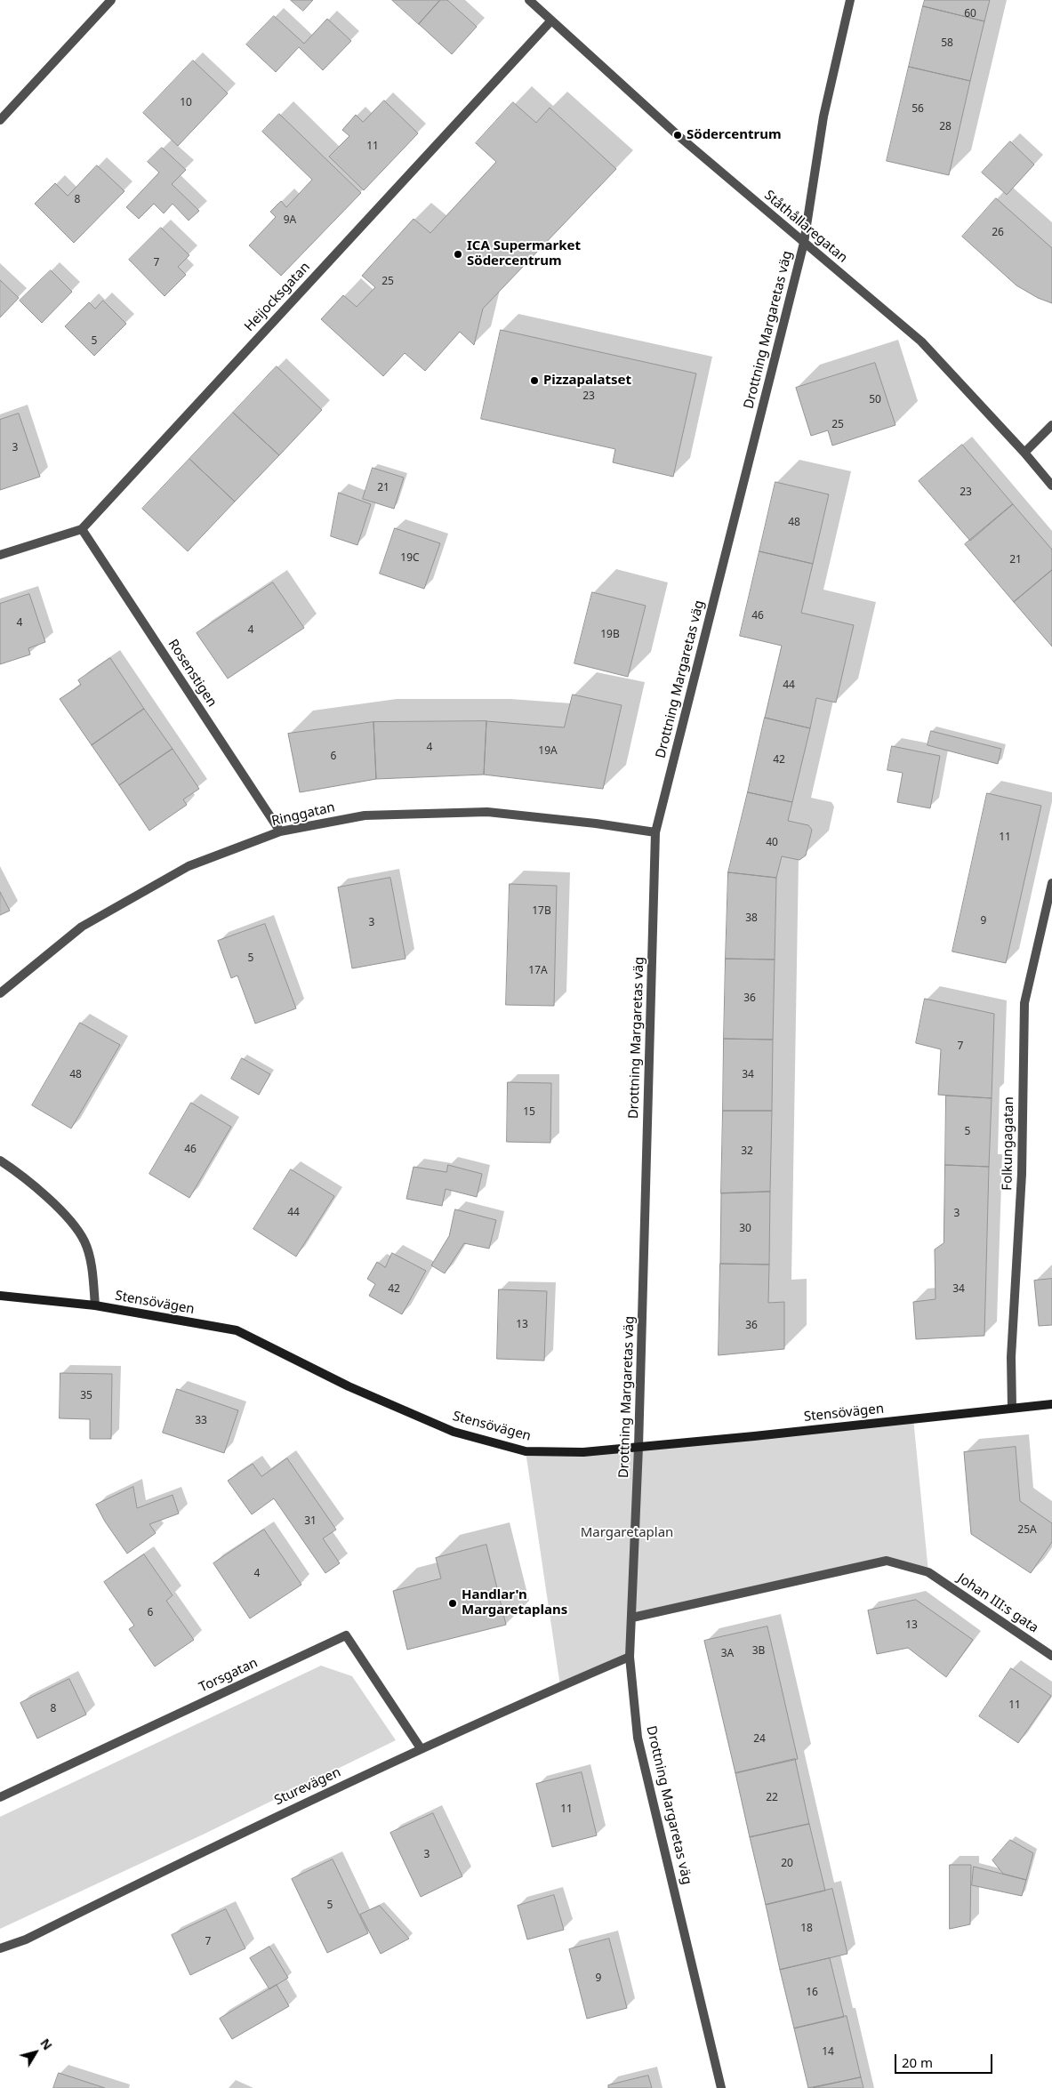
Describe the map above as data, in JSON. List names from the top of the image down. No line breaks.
{"streets":{"street":["Ståthållaregatan","Heijocksgatan","Drottning Margaretas väg","Rosenstigen","Ringgatan","Folkungagatan","Stensövägen","Johan III:s gata","Torsgatan","Sturevägen"]},"crossings":[["Ståthållaregatan","Heijocksgatan"],["Ståthållaregatan","Drottning Margaretas väg"],["Heijocksgatan","Rosenstigen"],["Drottning Margaretas väg","Ringgatan"],["Drottning Margaretas väg","Stensövägen"],["Drottning Margaretas väg","Johan III:s gata"],["Drottning Margaretas väg","Sturevägen"],["Rosenstigen","Ringgatan"],["Folkungagatan","Stensövägen"],["Torsgatan","Sturevägen"]],"parks":["Margaretaplan"],"places":["Södercentrum","ICA Supermarket Södercentrum","Pizzapalatset","Handlar'n Margaretaplans"],"house_numbers":["60","58","10","56","28","11","8","9A","26","7","25","5","23","50","25","3","21","23","48","19C","21","46","4","4","19B","44","4","19A","6","42","11","40","17B","38","9","3","5","17A","36","7","48","34","15","5","46","32","44","3","30","42","34","13","36","35","33","31","25A","4","6","13","3B","3A","11","8","24","22","11","3","20","5","18","7","9","16","14"],"scale_bar":"20 m","north":"top right"}
